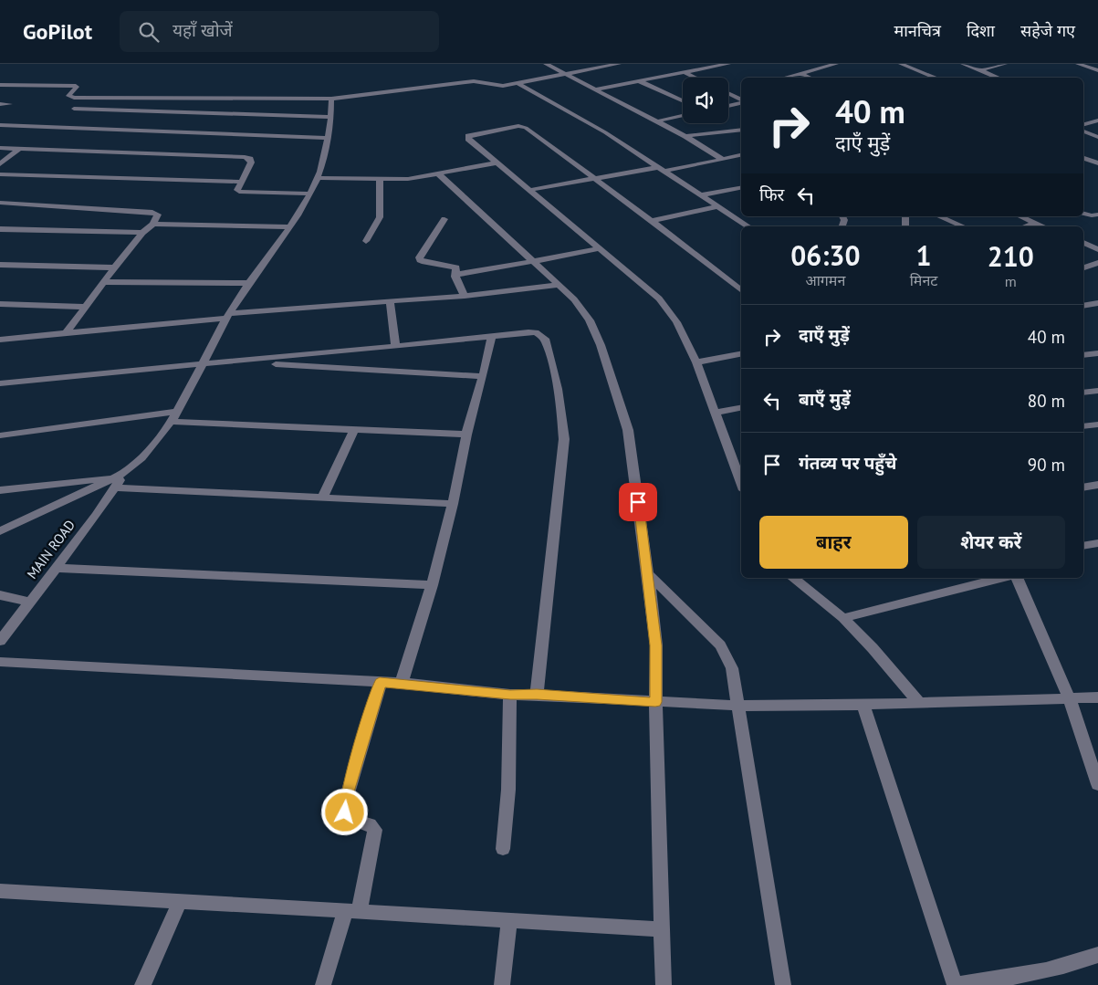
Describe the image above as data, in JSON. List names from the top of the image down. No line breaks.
{"streets":{"street":["MAIN ROAD"]},"page":{"header":"GoPilot","search":"यहाँ खोजें","nav":["मानचित्र","दिशा","सहेजे गए"],"turn":["40 m","दाएँ मुड़ें"],"then":"फिर","eta":["06:30","आगमन","1","मिनट","210","m"],"list":[{"name":"दाएँ मुड़ें","value":"40 m"},{"name":"बाएँ मुड़ें","value":"80 m"},{"name":"गंतव्य पर पहुँचे","value":"90 m"}],"buttons":["बाहर","शेयर करें"]}}
